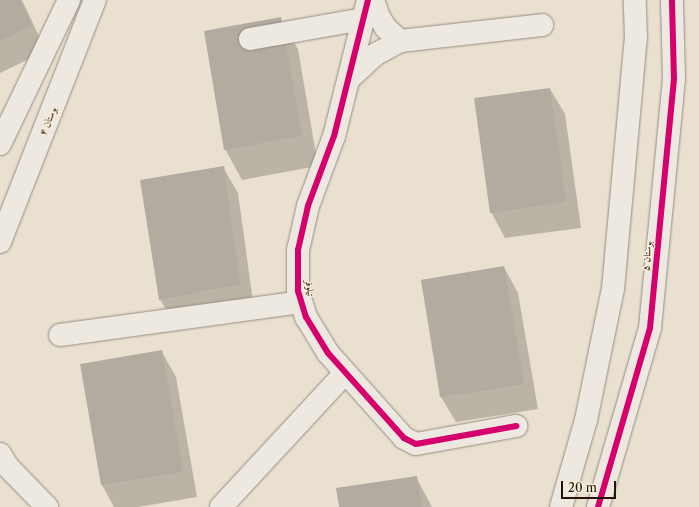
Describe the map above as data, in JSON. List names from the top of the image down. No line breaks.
{"streets":{"street":["بوستان ۴","بوستان ۵","نیلوفر"]},"scale_bar":"20 m"}
